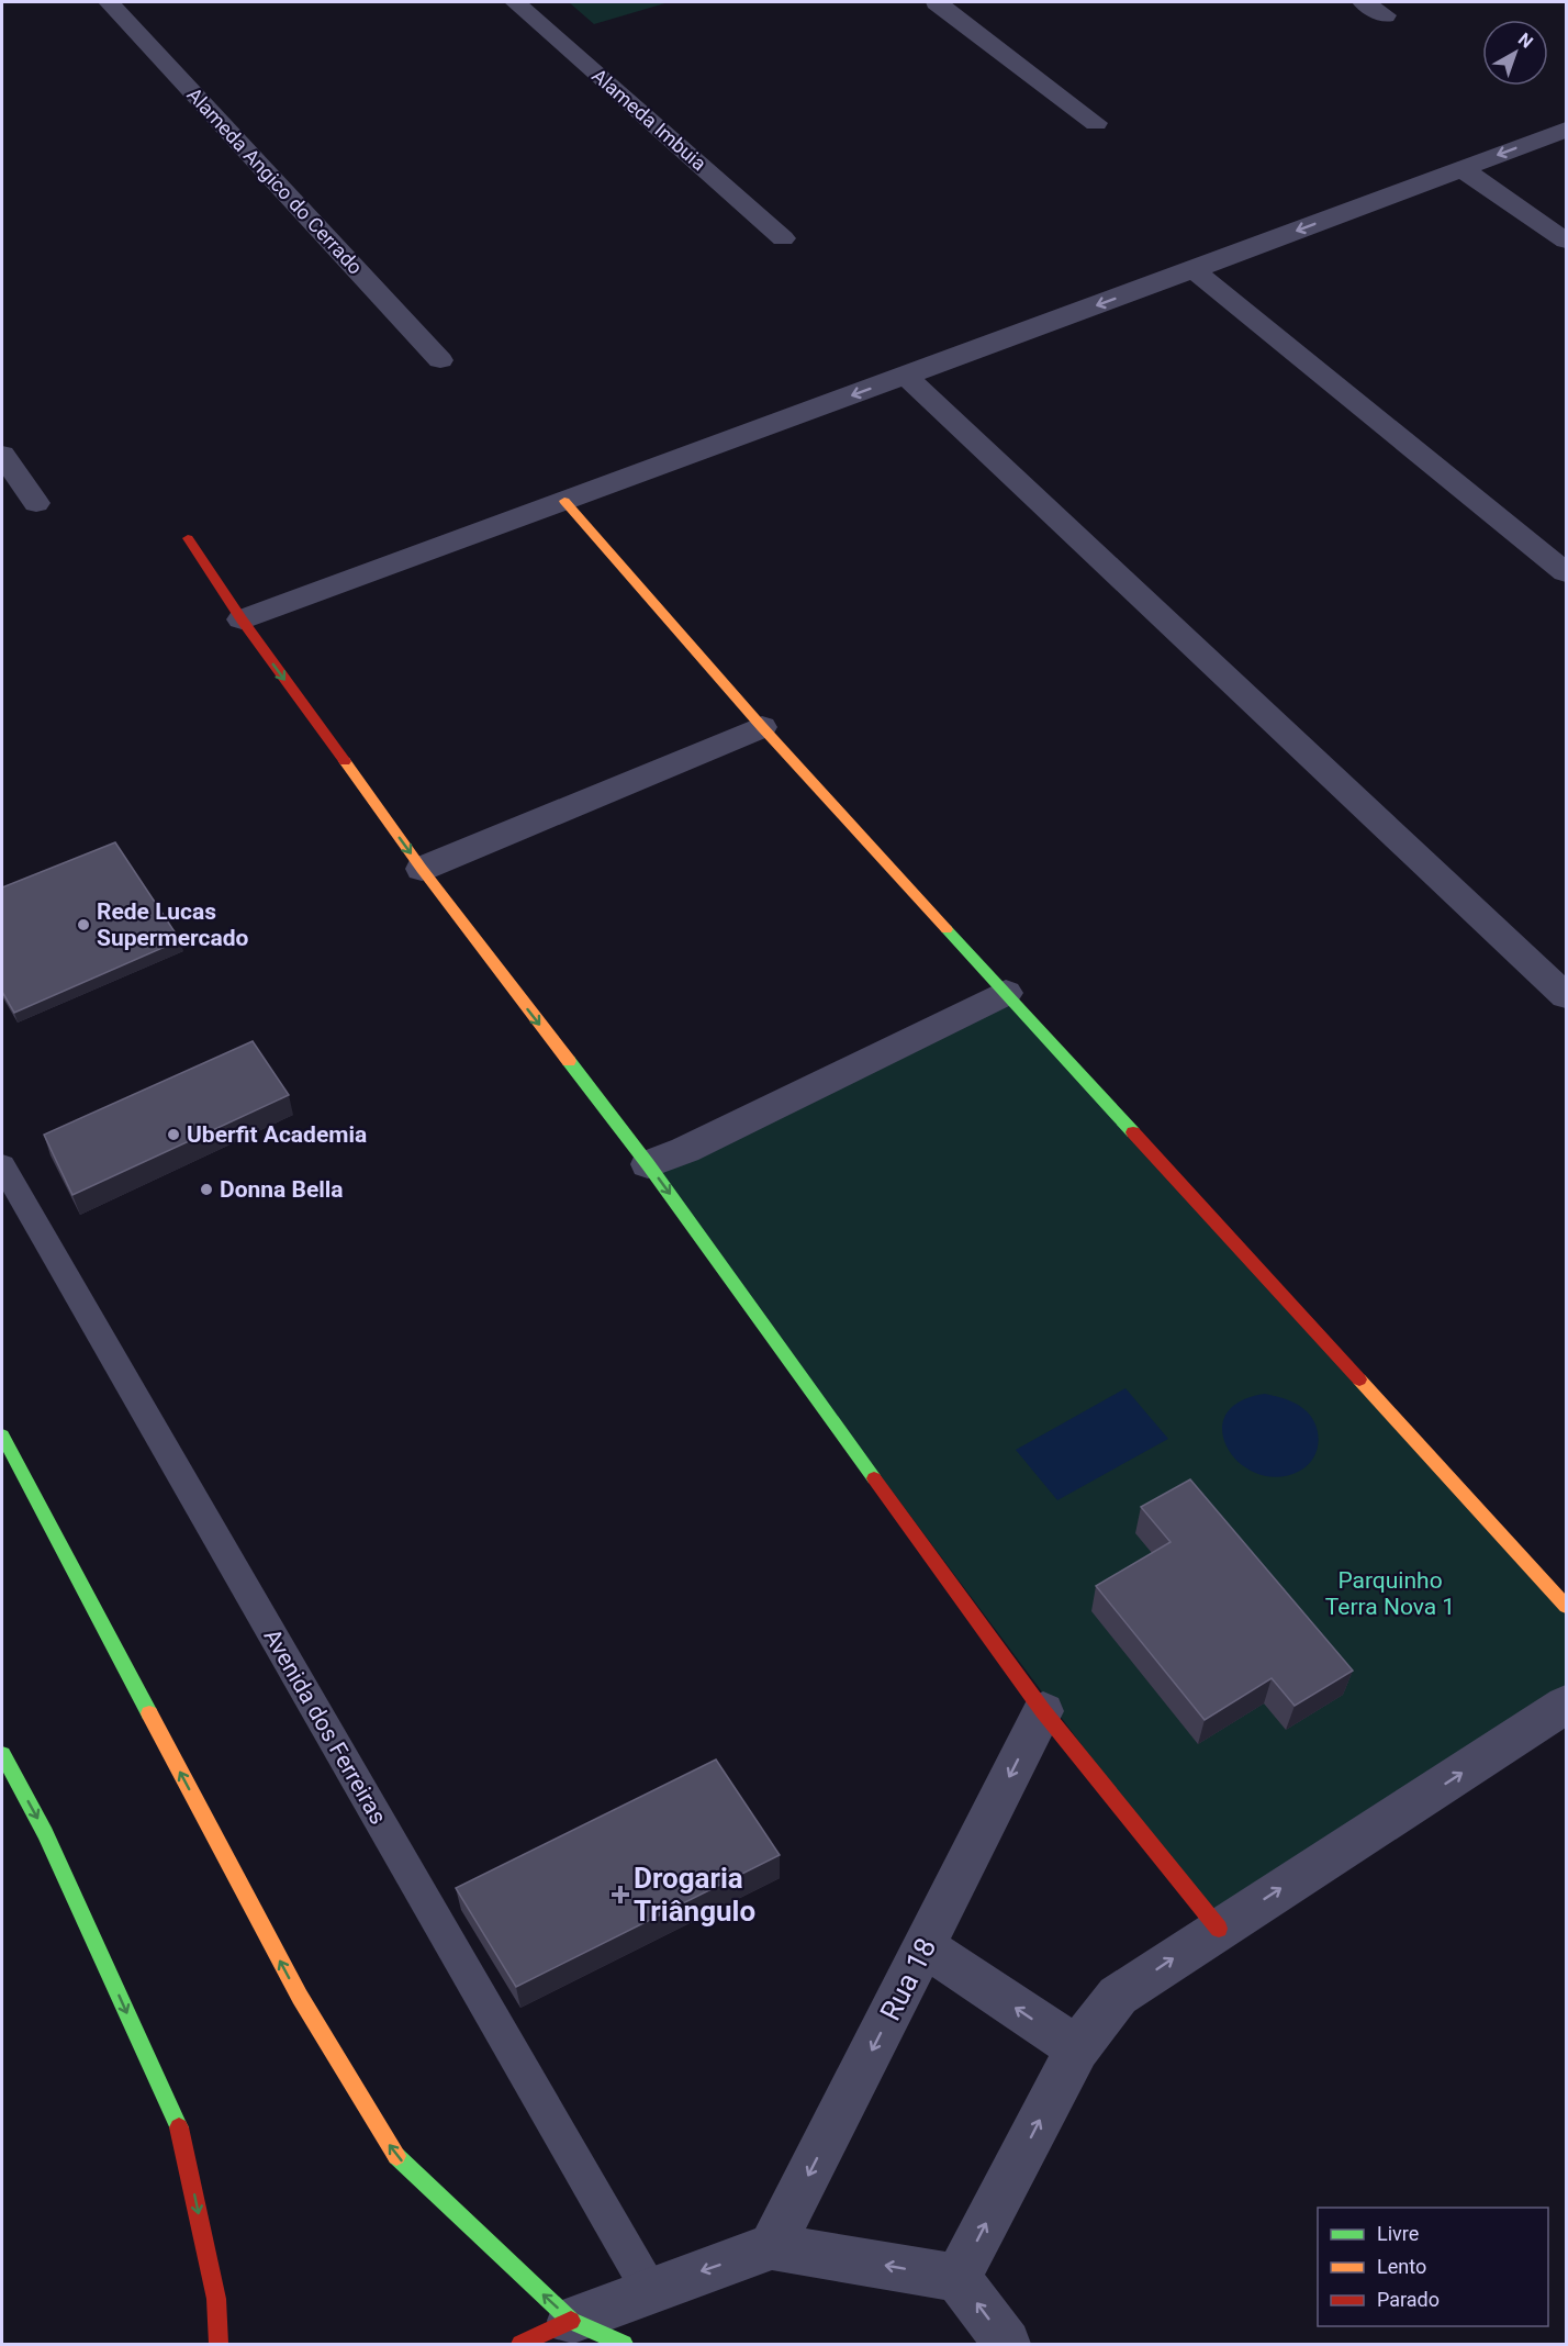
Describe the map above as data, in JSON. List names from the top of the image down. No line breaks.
{"streets":{"street":["Alameda Imbuia","Alameda Angico do Cerrado","Rua 18"],"lane":["Avenida dos Ferreiras"]},"parks":["Parquinho Terra Nova 1"],"places":{"other":["Rede Lucas Supermercado","Uberfit Academia","Donna Bella"],"health":["Drogaria Triângulo"]},"legend":["Livre","Lento","Parado"],"north":"top right"}
